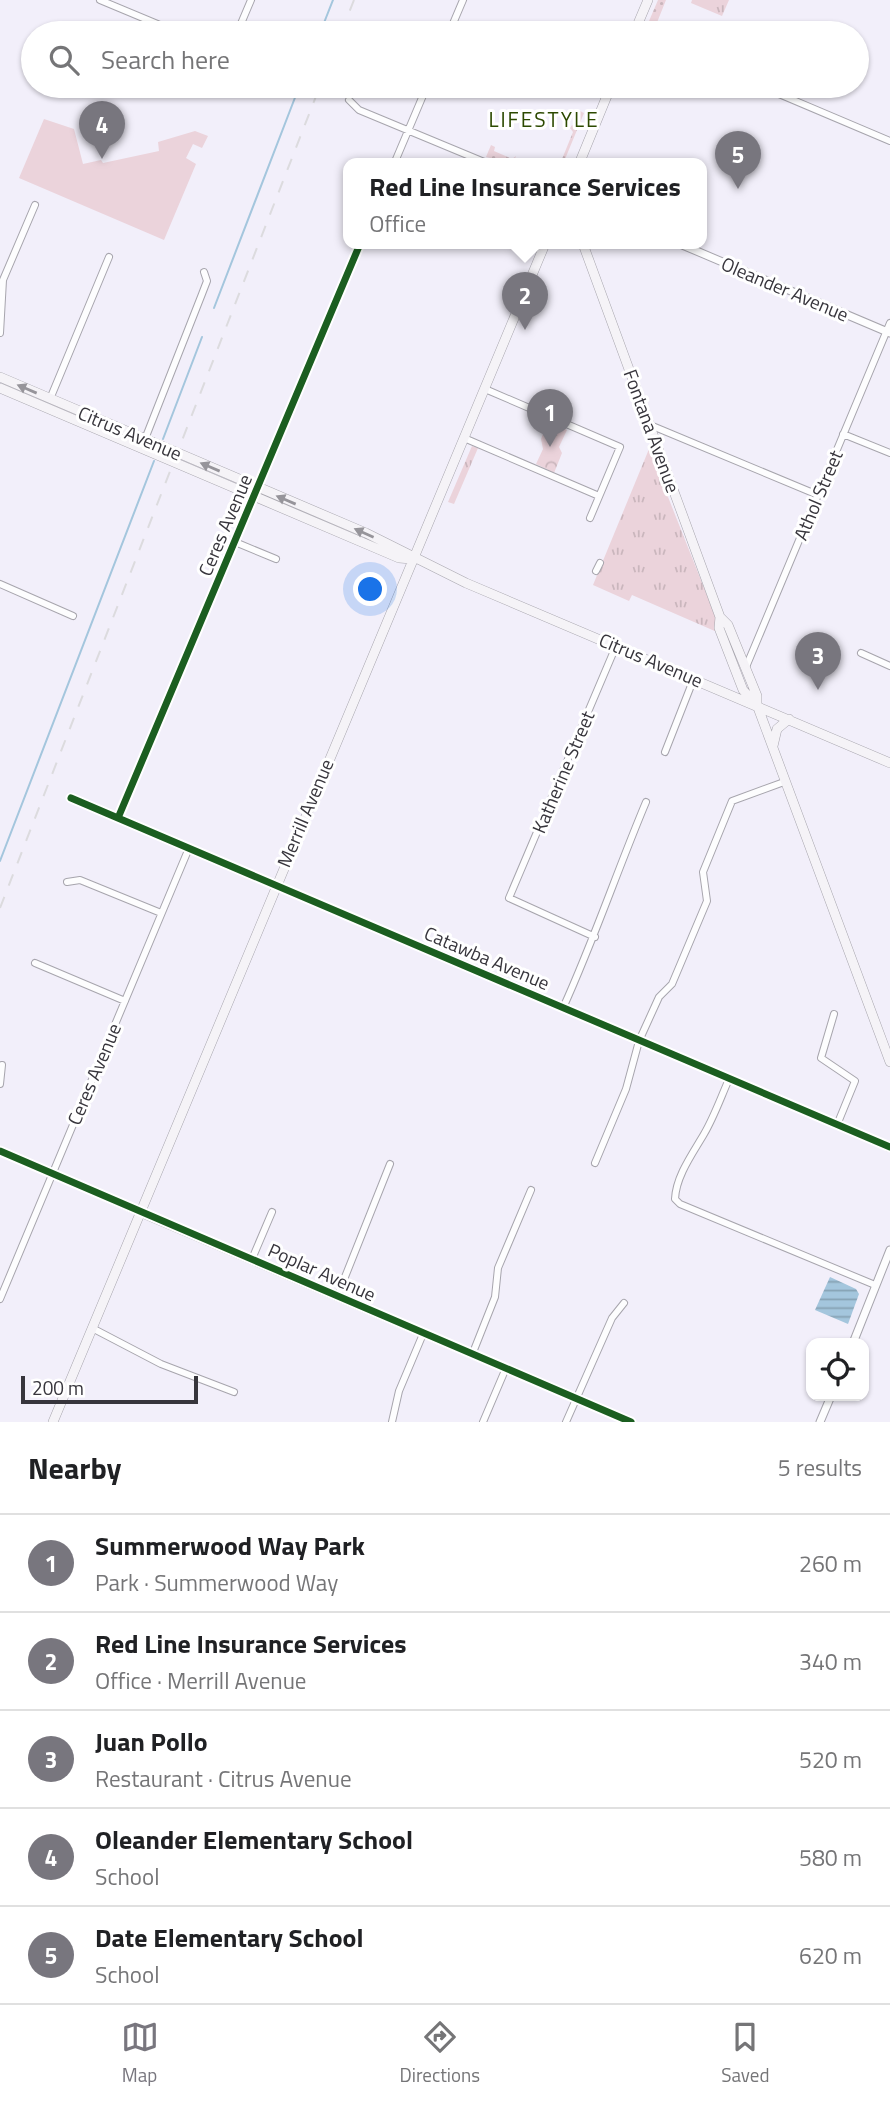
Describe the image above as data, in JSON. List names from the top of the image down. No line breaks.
{"streets":{"main road":["Fontana Avenue","Citrus Avenue","Merrill Avenue"],"street":["Oleander Avenue","Athol Street","Ceres Avenue","Katherine Street","Catawba Avenue","Poplar Avenue"]},"crossings":[["Oleander Avenue","Athol Street"],["Fontana Avenue","Citrus Avenue"],["Fontana Avenue","Athol Street"],["Citrus Avenue","Ceres Avenue"],["Citrus Avenue","Katherine Street"],["Citrus Avenue","Merrill Avenue"],["Ceres Avenue","Catawba Avenue"],["Ceres Avenue","Poplar Avenue"],["Merrill Avenue","Catawba Avenue"],["Merrill Avenue","Poplar Avenue"]],"districts":["LIFESTYLE"],"scale_bar":"200 m","page":{"search":"Search here","pins":["4","5","2","1","3"],"popup":["Red Line Insurance Services","Office"],"scale":"200 m","heading":["Nearby","5 results"],"list":[{"mark":"1","name":"Summerwood Way Park","note":"Park · Summerwood Way","value":"260 m"},{"mark":"2","name":"Red Line Insurance Services","note":"Office · Merrill Avenue","value":"340 m"},{"mark":"3","name":"Juan Pollo","note":"Restaurant · Citrus Avenue","value":"520 m"},{"mark":"4","name":"Oleander Elementary School","note":"School","value":"580 m"},{"mark":"5","name":"Date Elementary School","note":"School","value":"620 m"}],"nav":["Map","Directions","Saved"]}}
